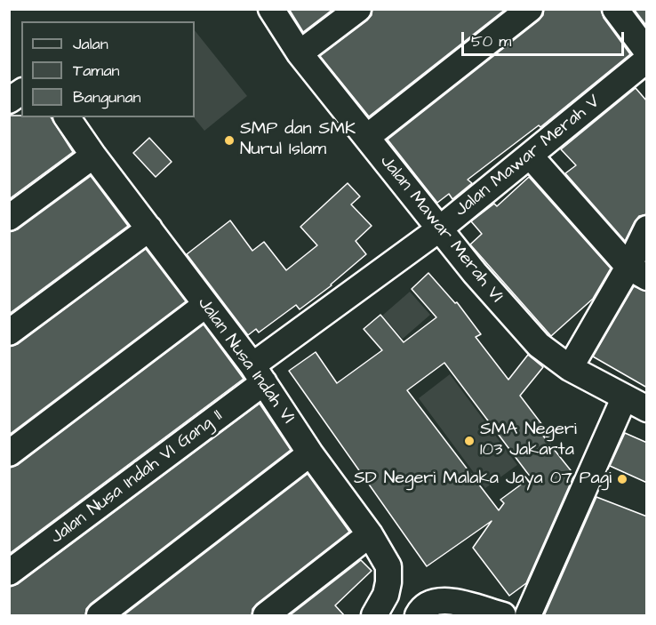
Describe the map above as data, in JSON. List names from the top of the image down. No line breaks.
{"streets":{"street":["Jalan Mawar Merah V","Jalan Mawar Merah VI","Jalan Nusa Indah VI","Jalan Nusa Indah VI Gang 11"]},"crossings":[["Jalan Mawar Merah V","Jalan Mawar Merah VI"],["Jalan Mawar Merah V","Jalan Nusa Indah VI"],["Jalan Mawar Merah V","Jalan Nusa Indah VI Gang 11"],["Jalan Nusa Indah VI","Jalan Nusa Indah VI Gang 11"]],"places":["SMP dan SMK Nurul Islam","SMA Negeri 103 Jakarta","SD Negeri Malaka Jaya 07 Pagi"],"legend":["Jalan","Taman","Bangunan"],"scale_bar":"50 m"}
